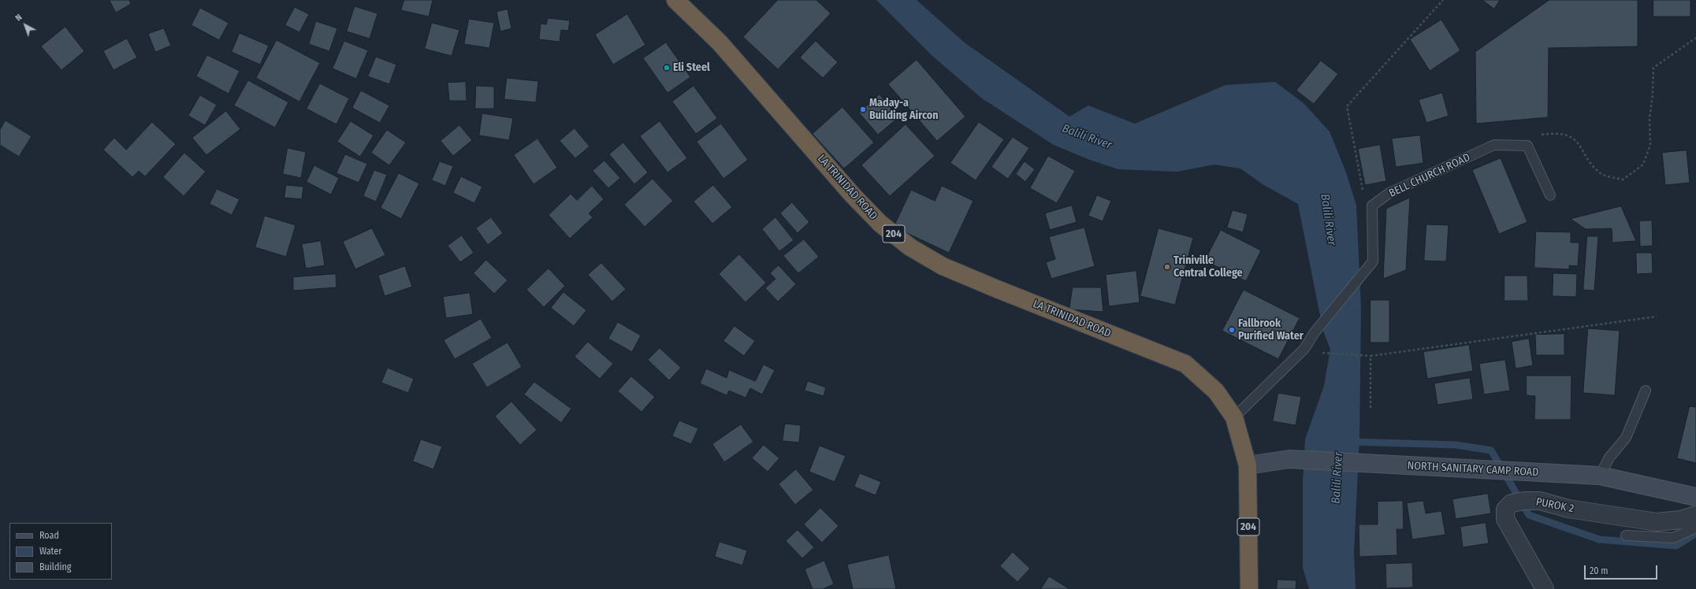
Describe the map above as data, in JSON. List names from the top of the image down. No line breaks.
{"streets":{"highway":["LA TRINIDAD ROAD","204"],"street":["NORTH SANITARY CAMP ROAD","PUROK 2"],"lane":["BELL CHURCH ROAD"]},"crossings":[["BELL CHURCH ROAD","LA TRINIDAD ROAD"],["BELL CHURCH ROAD","204"],["LA TRINIDAD ROAD","204"],["204","NORTH SANITARY CAMP ROAD"]],"water":["Balili River"],"places":["Eli Steel","Maday-a Building Aircon","Triniville Central College","Fallbrook Purified Water"],"legend":["Road","Water","Building"],"scale_bar":"20 m","north":"top left"}
